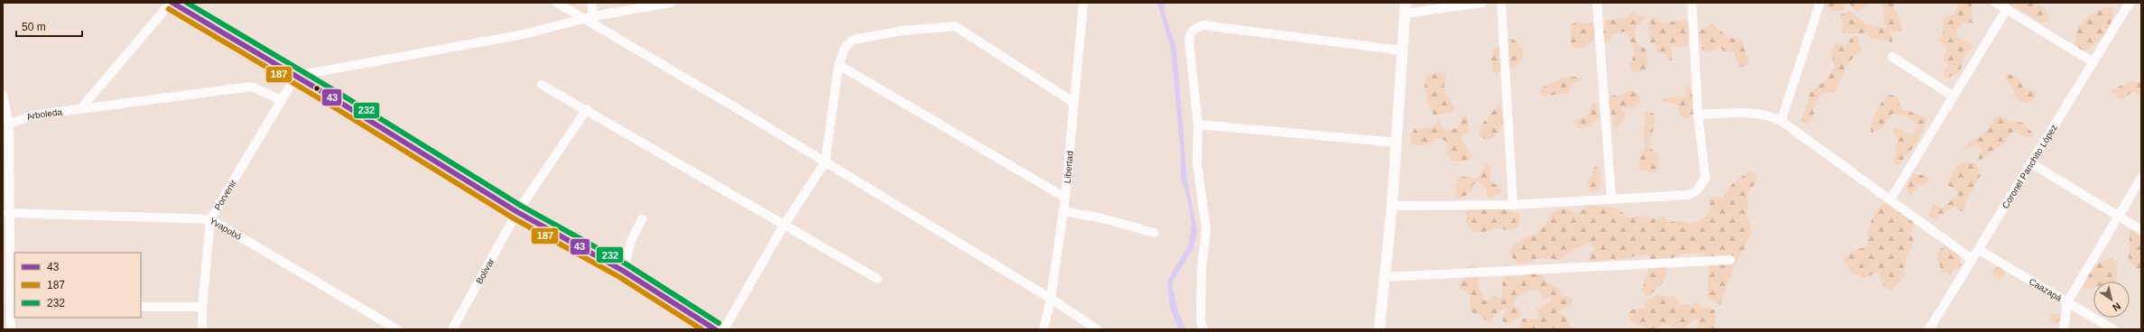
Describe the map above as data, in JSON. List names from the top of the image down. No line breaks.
{"streets":{"street":["Arboleda","Coronel Panchito López","Libertad","Porvenir","Yvapobó","Bolivar","Caazapá"]},"crossings":[["Arboleda","Porvenir"],["Coronel Panchito López","Caazapá"],["Porvenir","Yvapobó"]],"lines":["transit line 43","transit line 232","transit line 187"],"legend":["43","187","232"],"scale_bar":"50 m","north":"bottom right"}
